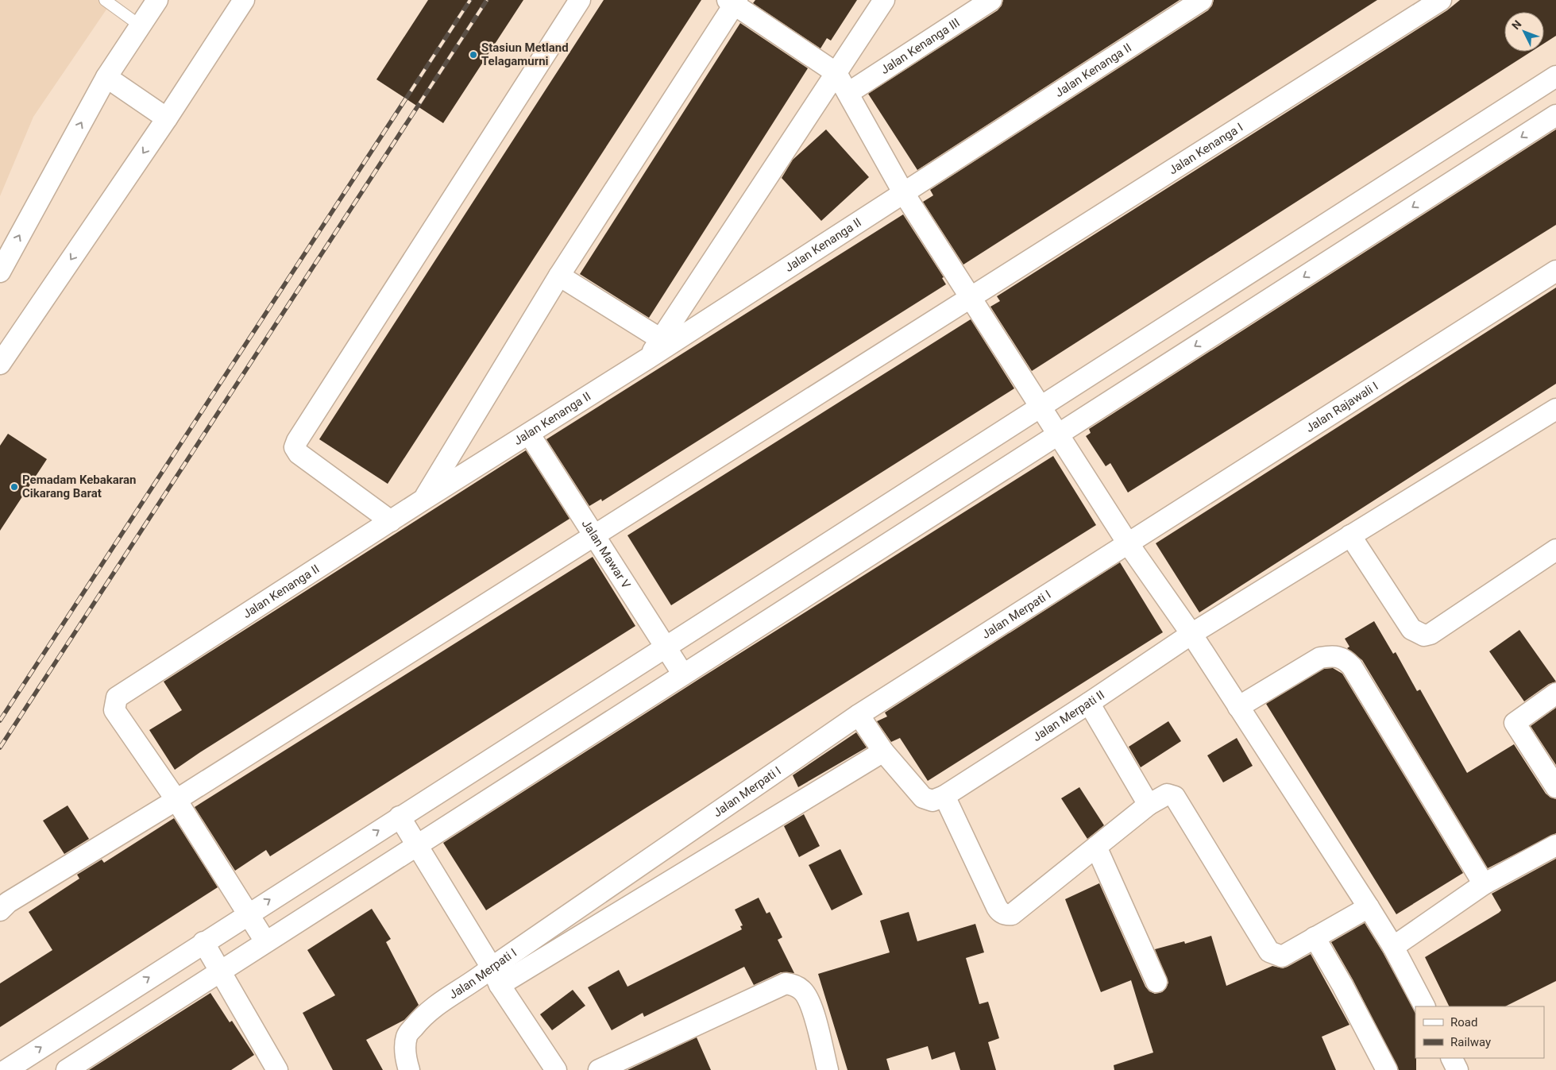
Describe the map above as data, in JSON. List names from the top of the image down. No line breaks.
{"streets":{"street":["Jalan Kenanga III","Jalan Kenanga II","Jalan Kenanga I","Jalan Rajawali I","Jalan Mawar V","Jalan Merpati I","Jalan Merpati II"]},"crossings":[["Jalan Kenanga II","Jalan Kenanga I"],["Jalan Kenanga II","Jalan Mawar V"],["Jalan Kenanga I","Jalan Mawar V"],["Jalan Rajawali I","Jalan Merpati I"]],"places":["Stasiun Metland Telagamurni","Pemadam Kebakaran Cikarang Barat"],"legend":["Road","Railway"],"north":"top left"}
